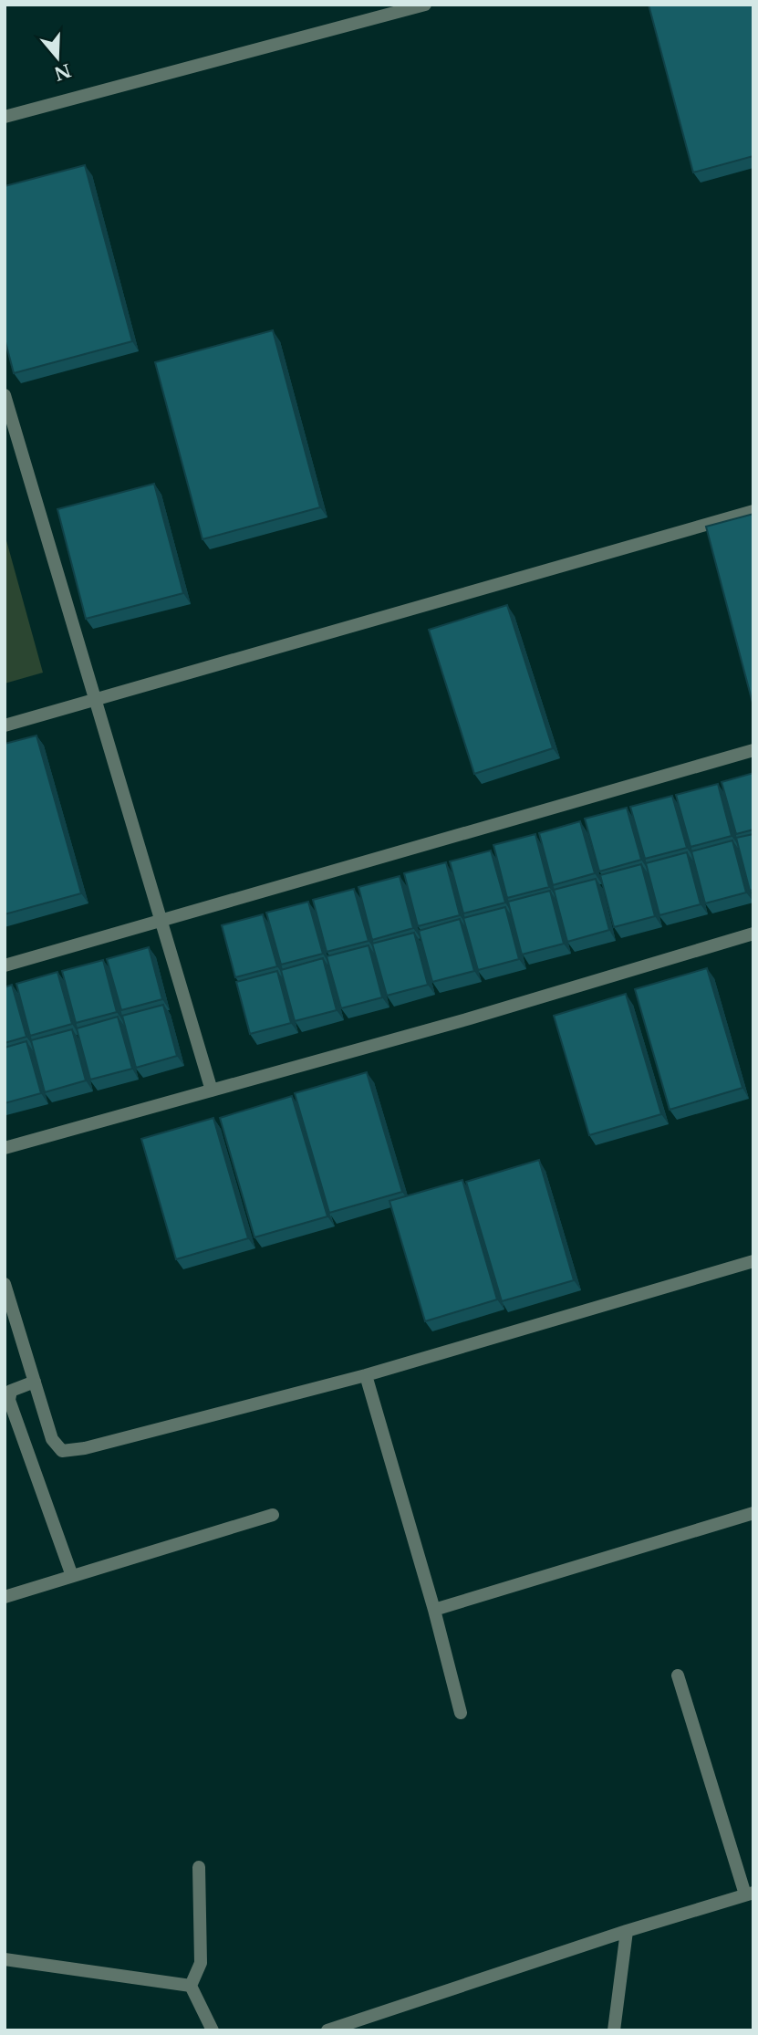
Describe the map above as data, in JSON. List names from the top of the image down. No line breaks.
{"north":"bottom"}
